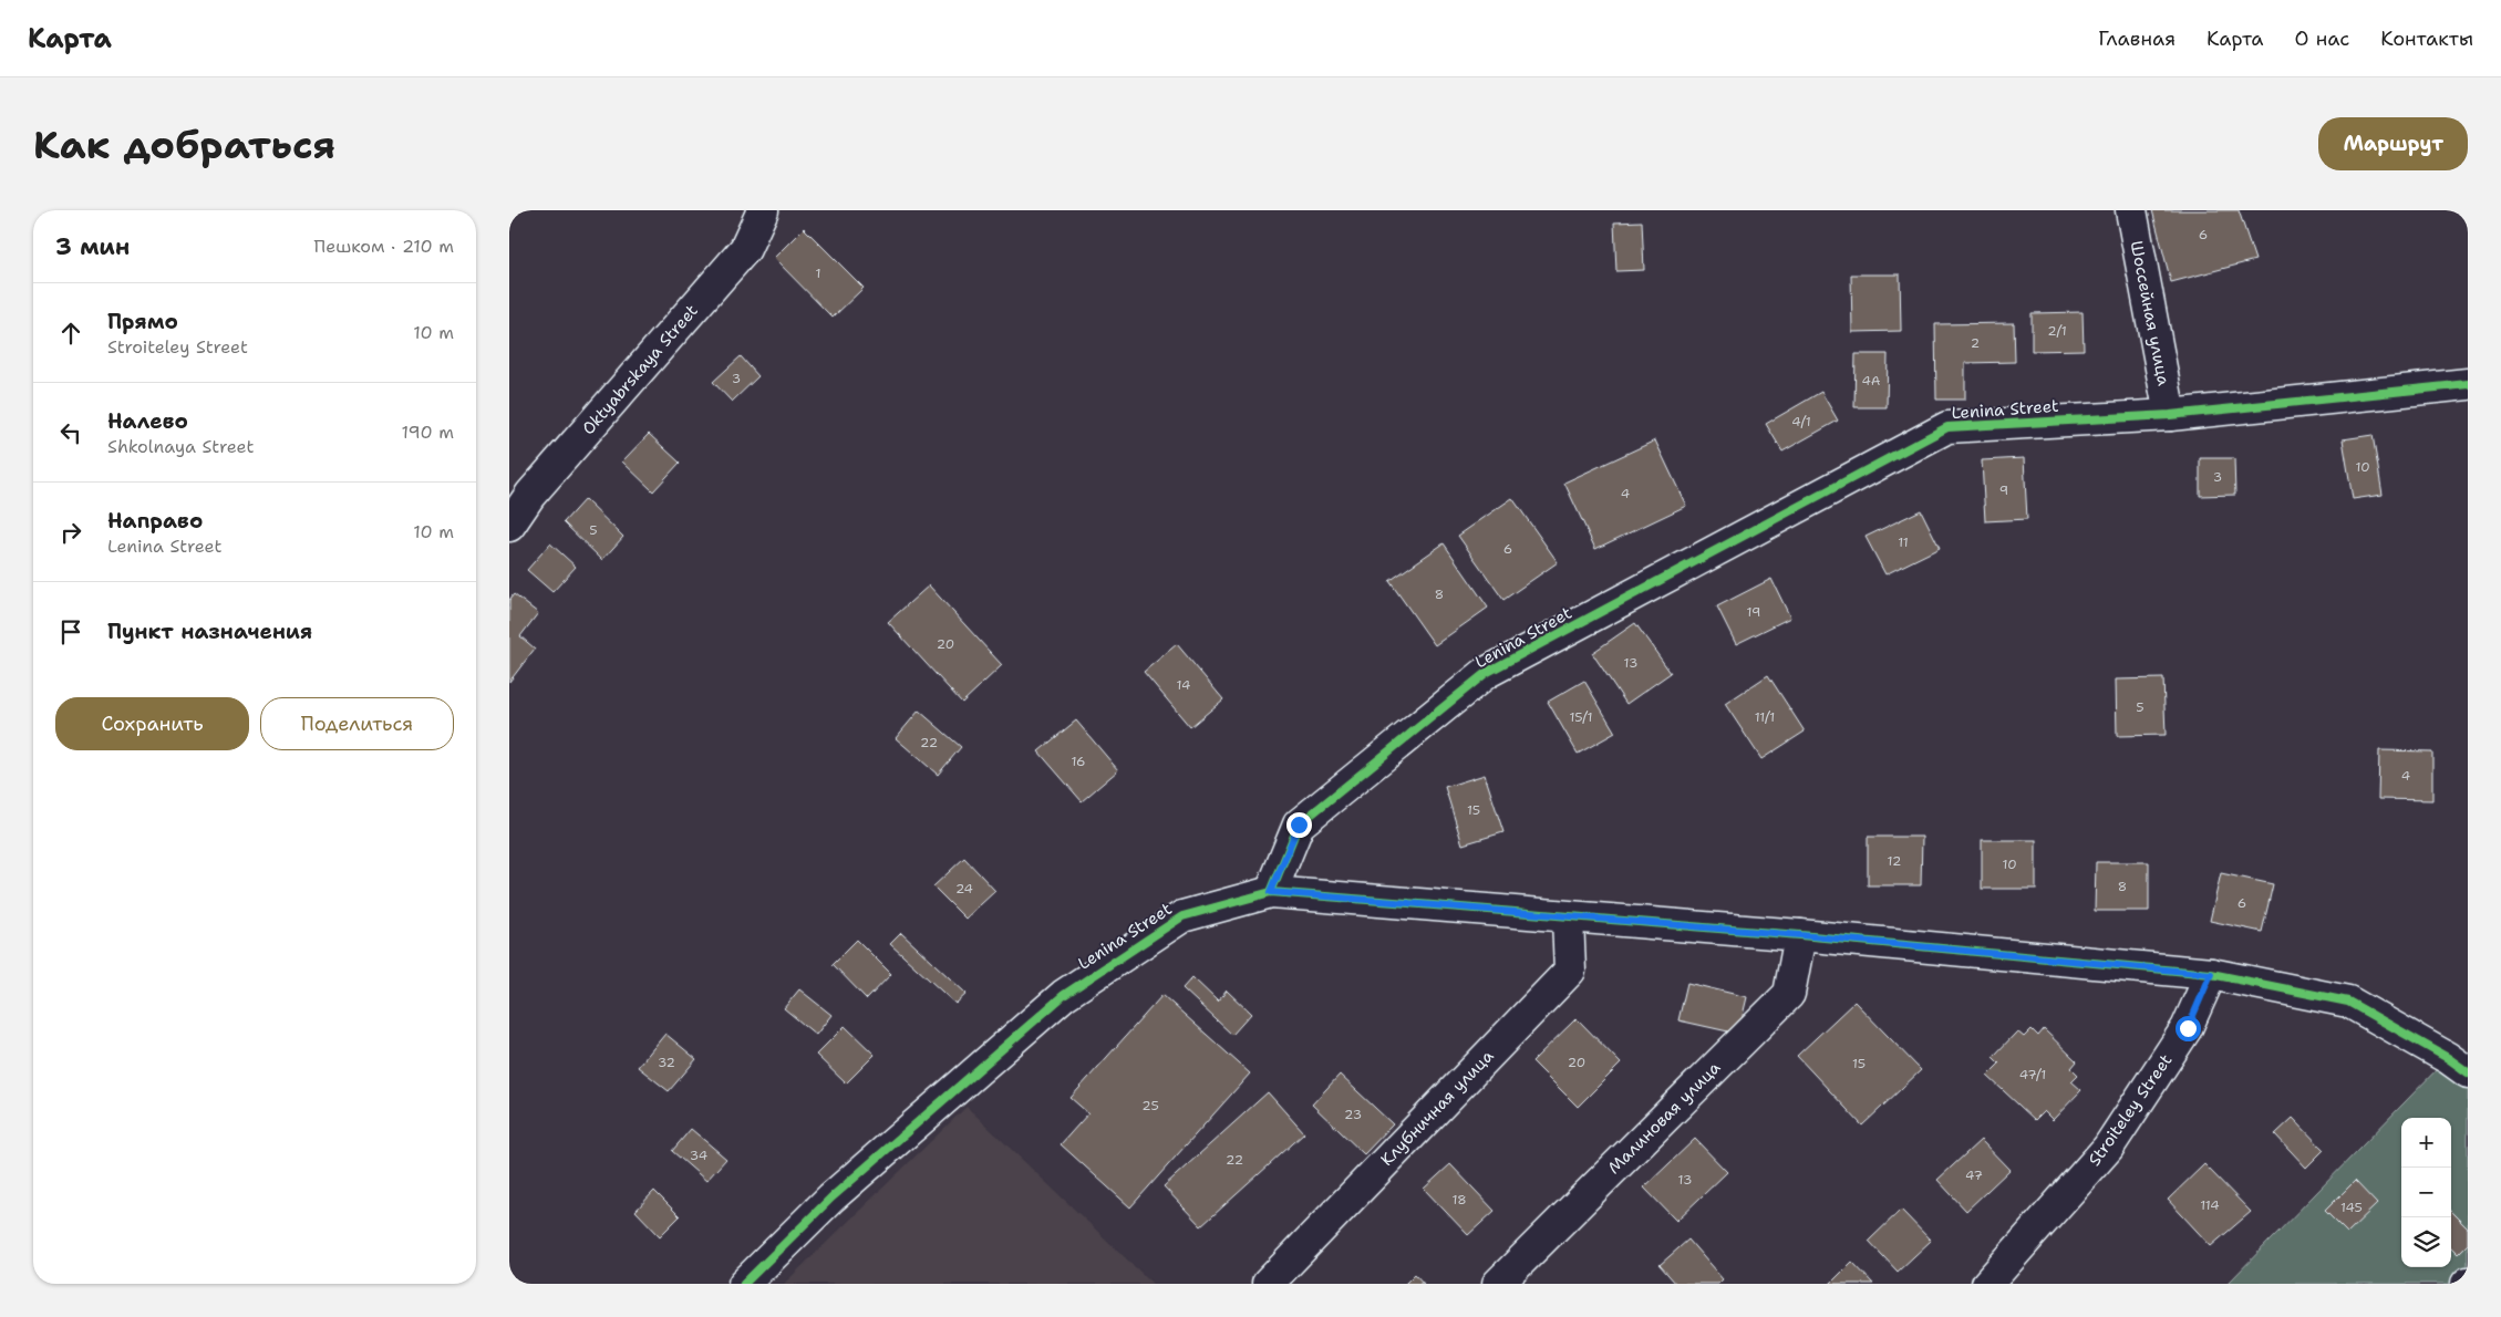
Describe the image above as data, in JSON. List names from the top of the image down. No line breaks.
{"streets":{"street":["Шоссейная улица","Oktyabrskaya Street","Lenina Street","Клубничная улица","Stroiteley Street","Малиновая улица"]},"crossings":[["Шоссейная улица","Lenina Street"]],"house_numbers":["6","1","2/1","2","3","4А","4/1","10","3","9","4","5","11","6","8","19","20","13","14","5","15/1","11/1","22","16","4","15","12","10","8","24","6","32","20","15","47/1","25","23","34","22","47","13","18","114","145"],"page":{"header":"Карта","nav":["Главная","Карта","О нас","Контакты"],"buttons":["Маршрут",["Сохранить","Поделиться"]],"title":"Как добраться","heading":["3 мин","Пешком · 210 m"],"list":[["Прямо","Stroiteley Street","10 m"],["Налево","Shkolnaya Street","190 m"],["Направо","Lenina Street","10 m"],"Пункт назначения"],"map_buttons":["+","−"]}}
